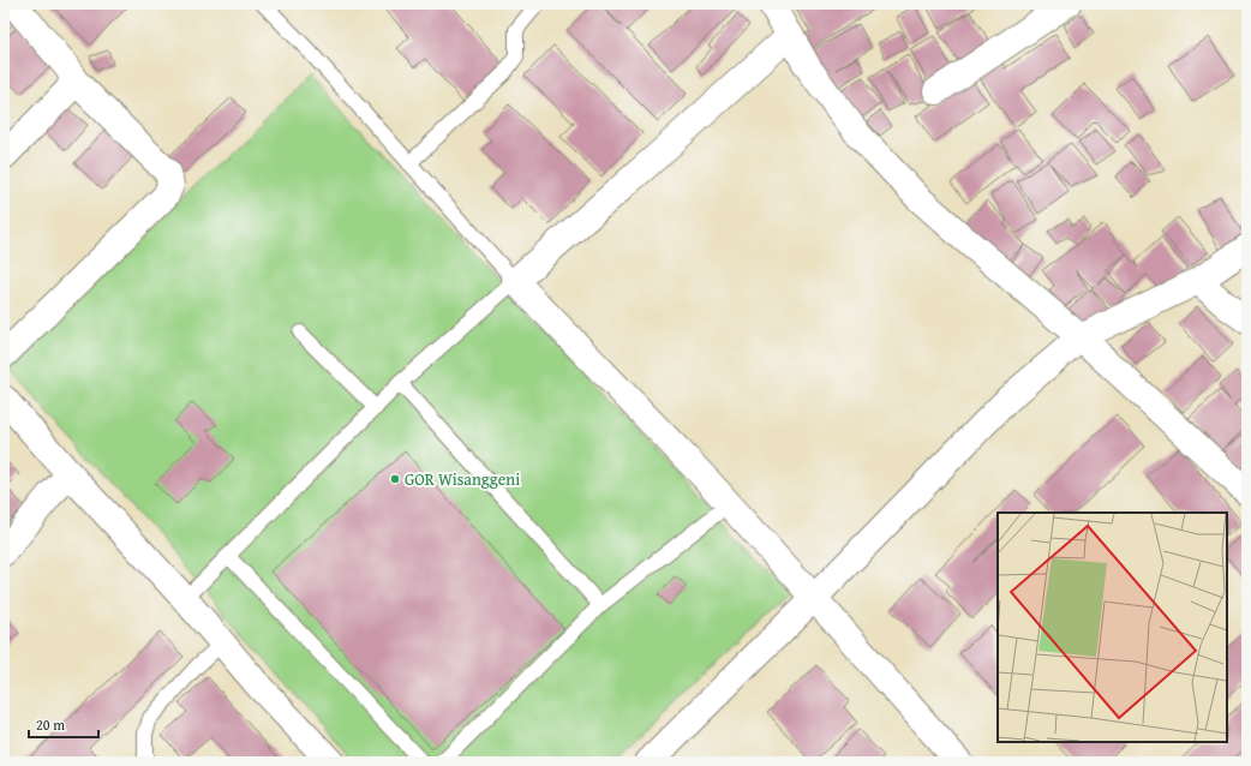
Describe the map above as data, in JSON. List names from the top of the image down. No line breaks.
{"places":["GOR Wisanggeni"],"scale_bar":"20 m"}
